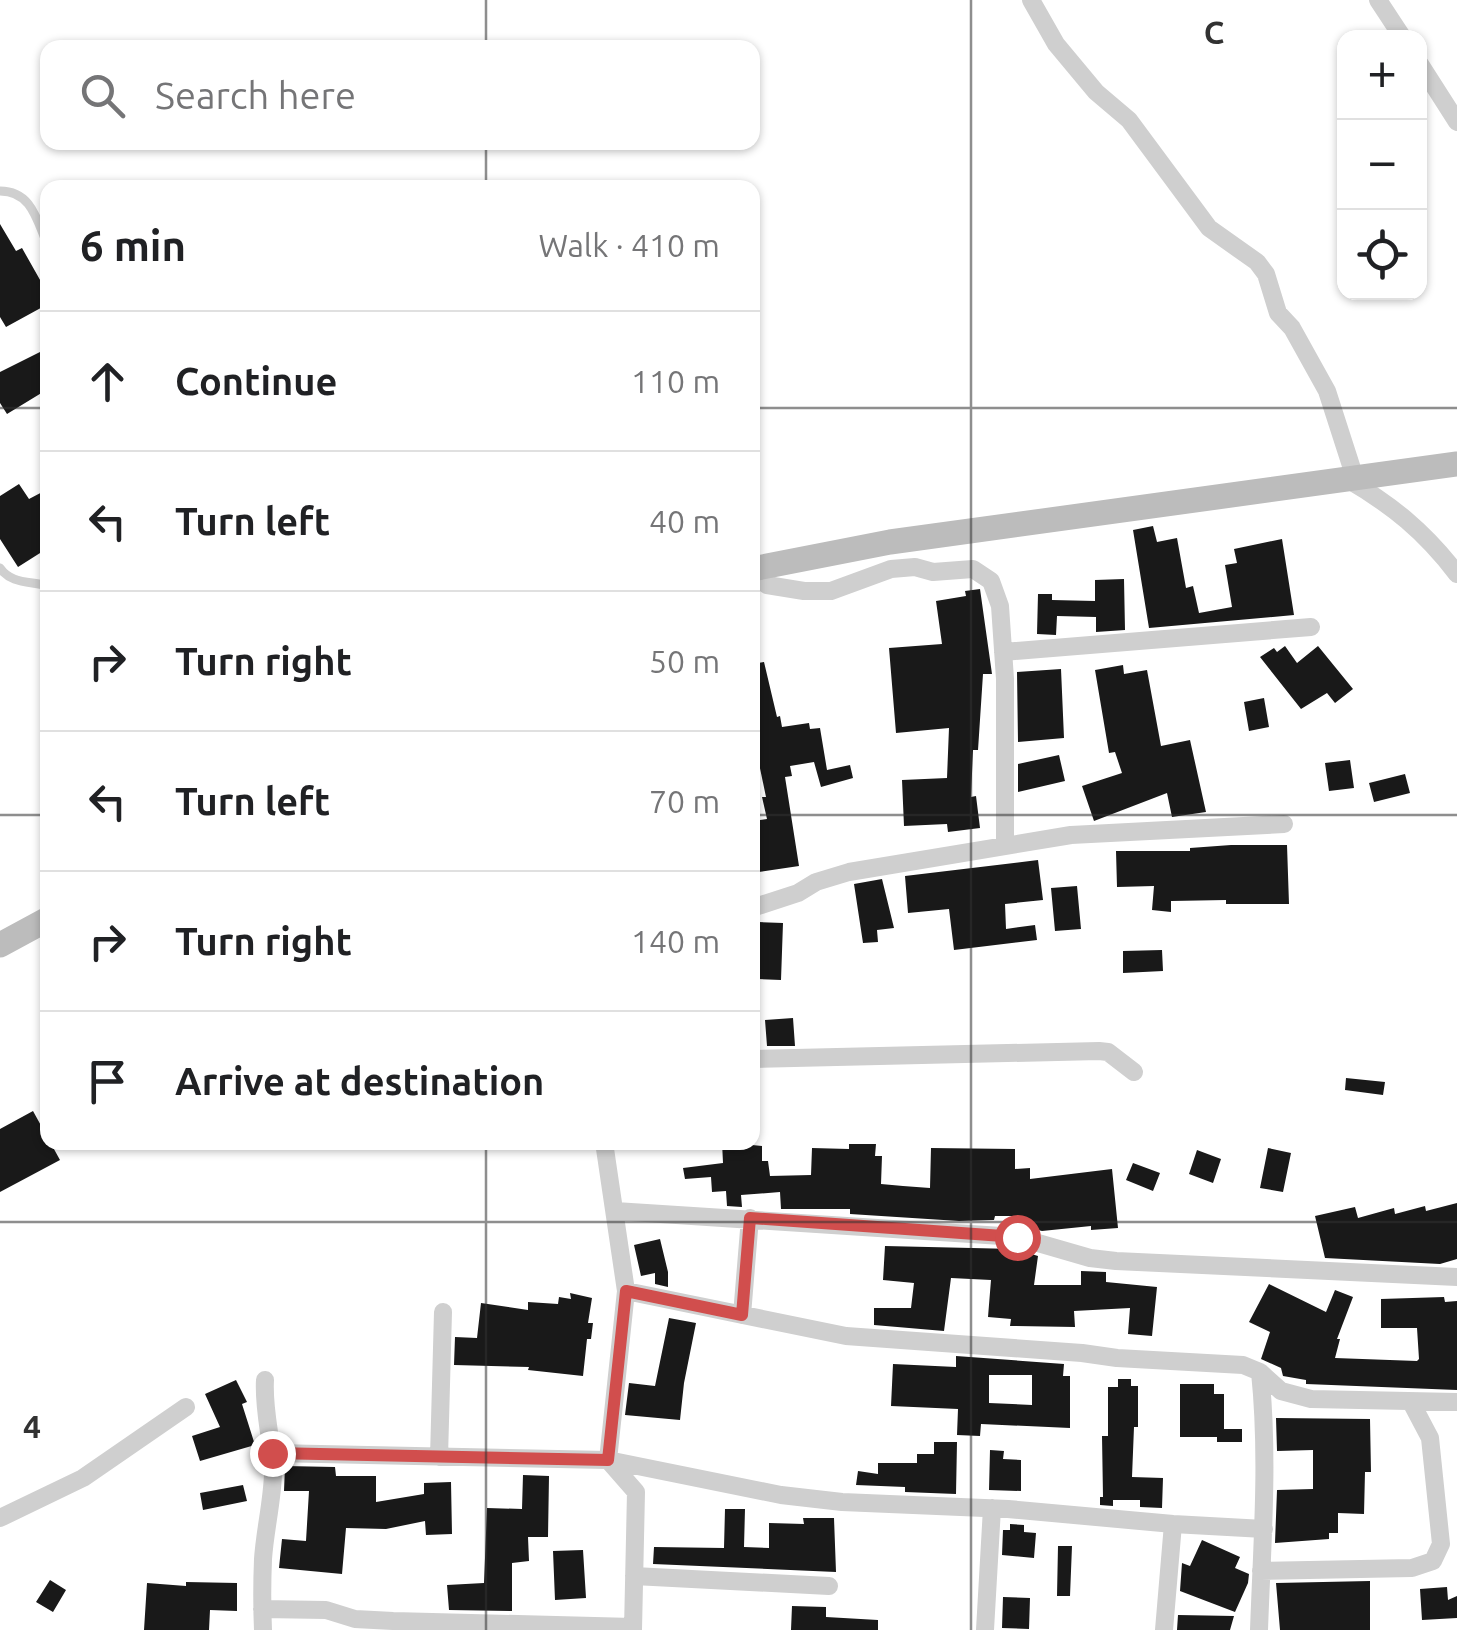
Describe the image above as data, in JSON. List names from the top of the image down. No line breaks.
{"page":{"map_buttons":["+","−"],"search":"Search here","heading":["6 min","Walk · 410 m"],"list":[["Continue","110 m"],["Turn left","40 m"],["Turn right","50 m"],["Turn left","70 m"],["Turn right","140 m"],"Arrive at destination"]},"grid":{"columns":["C"],"rows":["4"]}}
